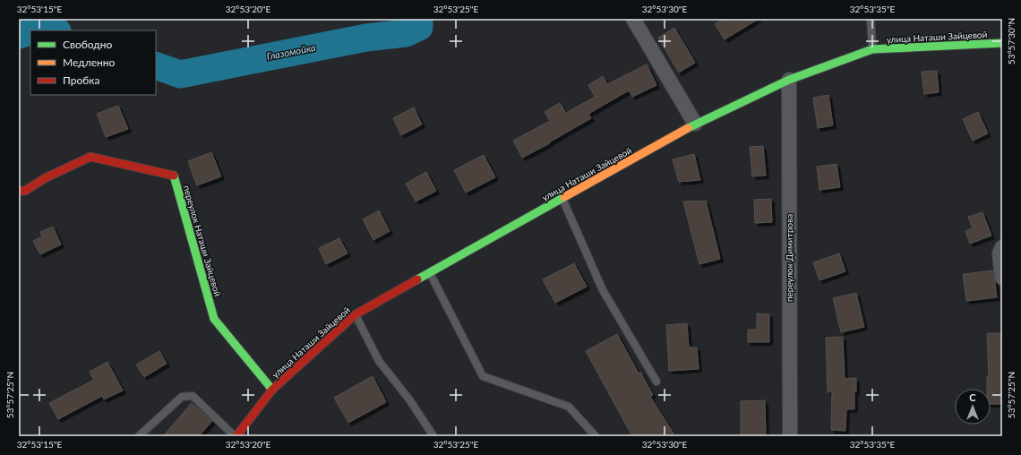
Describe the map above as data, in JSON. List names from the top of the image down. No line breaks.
{"streets":{"street":["улица Наташи Зайцевой","переулок Наташи Зайцевой","переулок Димитрова"]},"crossings":[["улица Наташи Зайцевой","переулок Наташи Зайцевой"],["улица Наташи Зайцевой","переулок Димитрова"]],"water":["Глазомойка"],"legend":["Свободно","Медленно","Пробка"],"north":"top","coordinates":["32°53'15\"E","32°53'20\"E","32°53'25\"E","32°53'30\"E","32°53'35\"E","53°57'30\"N","53°57'25\"N"]}
